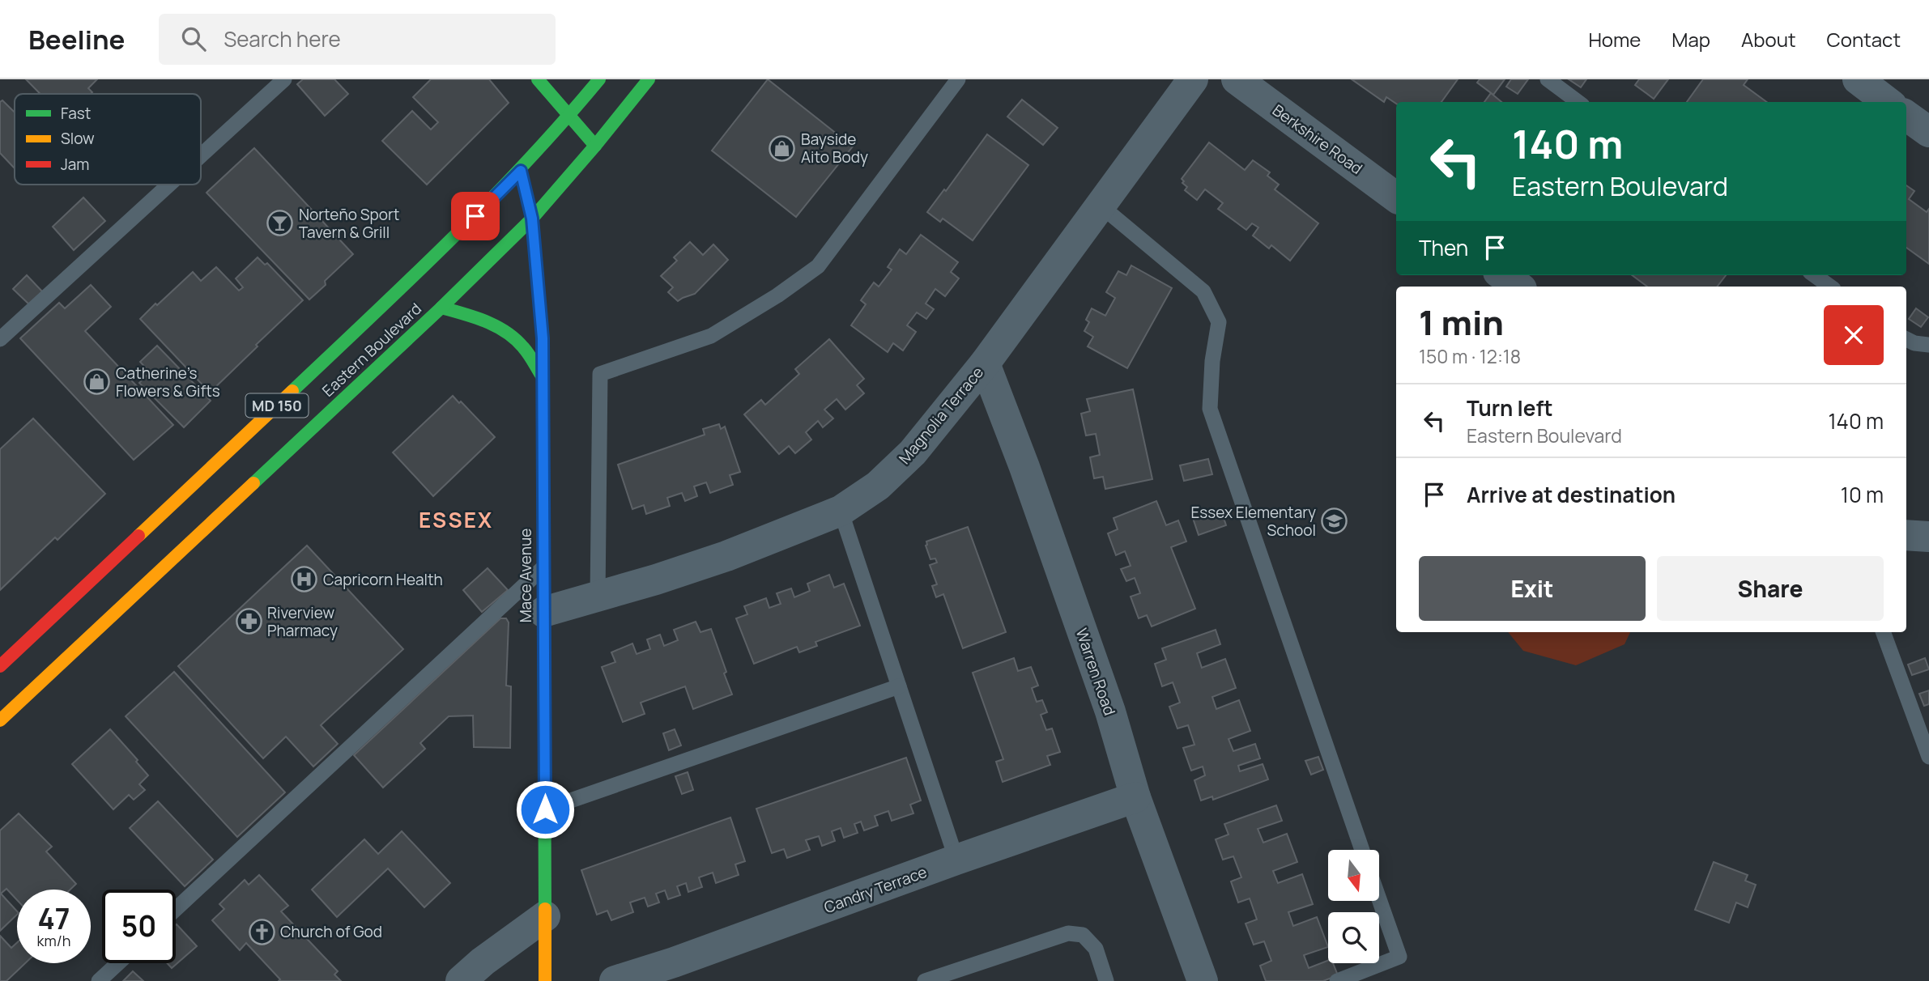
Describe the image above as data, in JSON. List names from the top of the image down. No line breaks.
{"streets":{"main road":["Eastern Boulevard","MD 150","Mace Avenue"],"street":["Berkshire Road","Magnolia Terrace","Warren Road","Candry Terrace"]},"crossings":[["Eastern Boulevard","Mace Avenue"],["Magnolia Terrace","Mace Avenue"],["Magnolia Terrace","Warren Road"],["Warren Road","Candry Terrace"]],"districts":["ESSEX"],"places":{"shop":["Bayside Aito Body","Catherine’s Flowers & Gifts"],"bar":["Norteño Sport Tavern & Grill"],"school or university":["Essex Elementary School"],"hospital":["Capricorn Health"],"pharmacy":["Riverview Pharmacy"],"church":["Church of God"]},"legend":["Fast","Slow","Jam"],"north":"bottom","page":{"header":"Beeline","search":"Search here","nav":["Home","Map","About","Contact"],"turn":["140 m","Eastern Boulevard"],"then":"Then","heading":["1 min","150 m · 12:18"],"list":[{"name":"Turn left","note":"Eastern Boulevard","value":"140 m"},{"name":"Arrive at destination","value":"10 m"}],"buttons":["Exit","Share"],"speed":"47 km/h","limit":"50"}}
